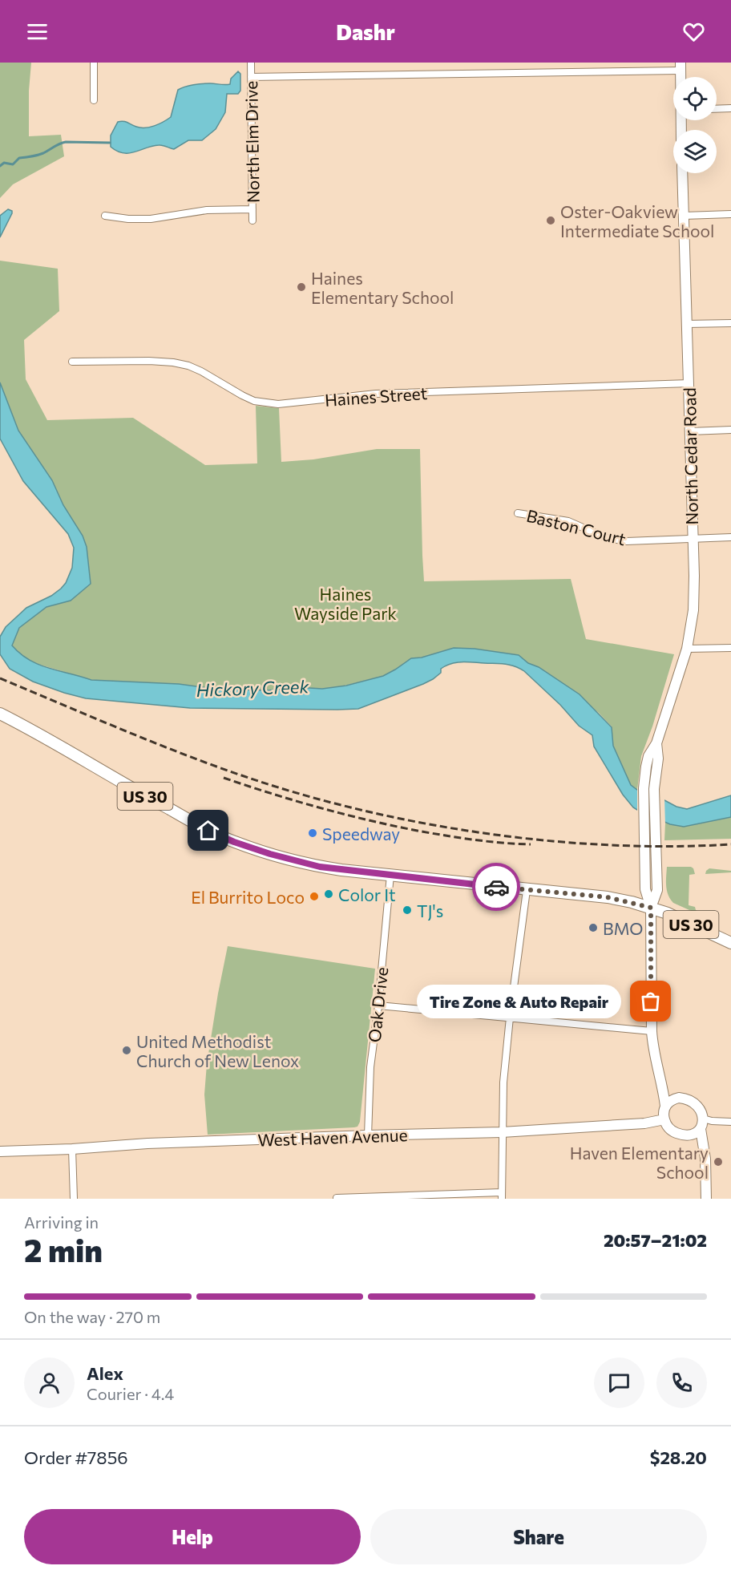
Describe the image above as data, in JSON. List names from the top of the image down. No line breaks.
{"streets":{"main road":["US 30"],"street":["North Elm Drive","Haines Street","North Cedar Road","Baston Court","Oak Drive","West Haven Avenue"]},"crossings":[["Haines Street","North Cedar Road"],["North Cedar Road","Baston Court"],["North Cedar Road","US 30"],["North Cedar Road","West Haven Avenue"],["US 30","Oak Drive"],["Oak Drive","West Haven Avenue"]],"water":["Hickory Creek"],"parks":["Haines Wayside Park"],"places":["Oster-Oakview Intermediate School","Haines Elementary School","Speedway","Color It","El Burrito Loco","TJ's","BMO","Tire Zone & Auto Repair","United Methodist Church of New Lenox","Haven Elementary School"],"page":{"header":"Dashr","bubble":"Tire Zone & Auto Repair","heading":["2 min","Arriving in","20:57–21:02"],"panel":["Alex","Courier · 4.4","Order #7856","$28.20"],"bar":"On the way · 270 m","buttons":["Help","Share"]}}
